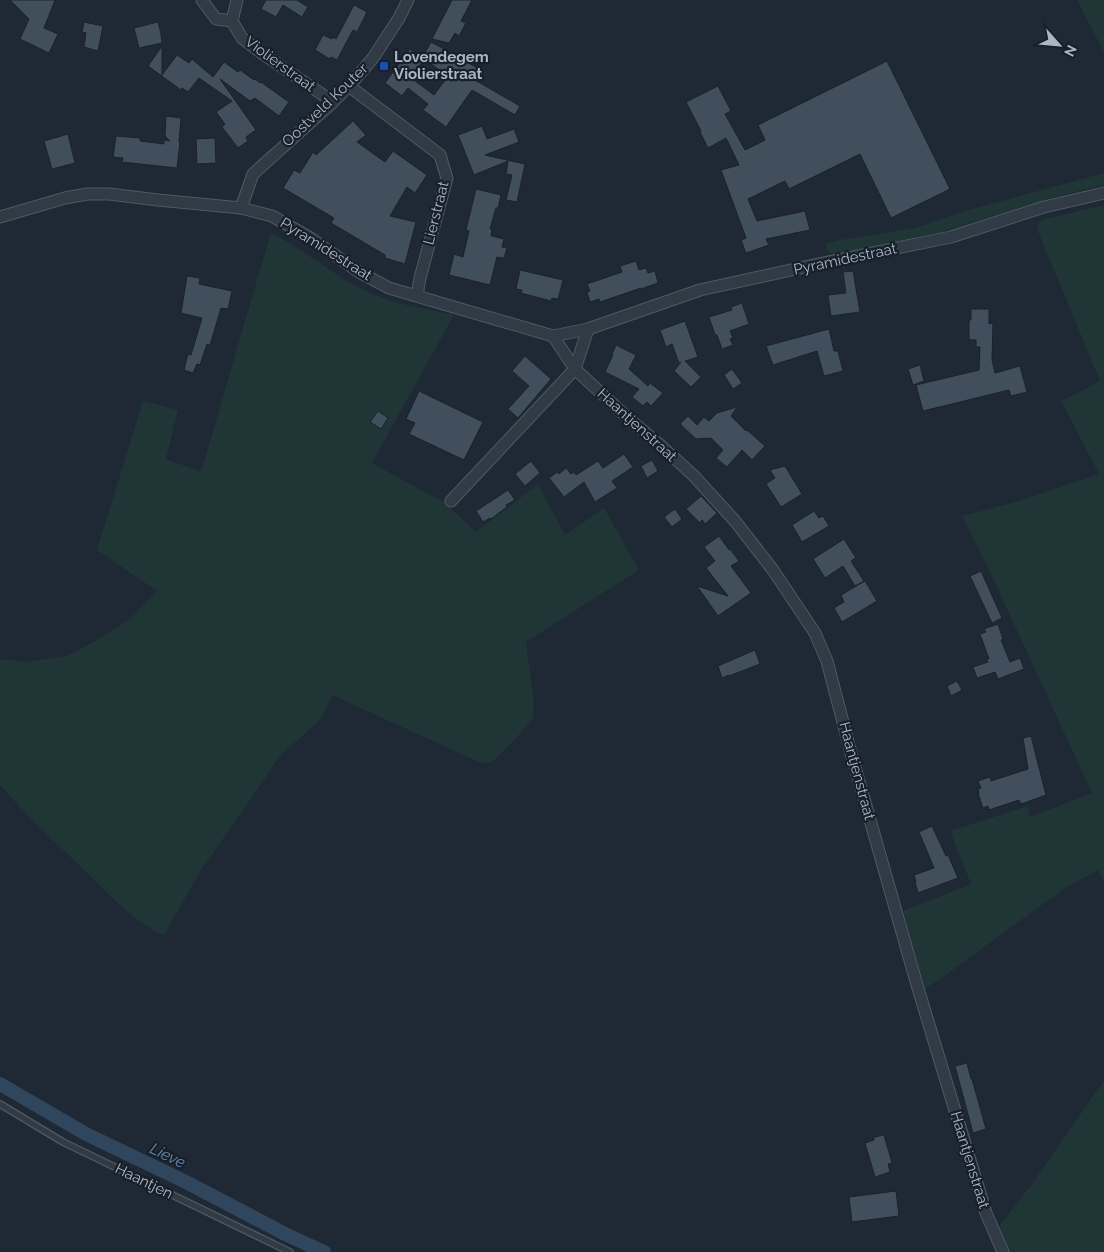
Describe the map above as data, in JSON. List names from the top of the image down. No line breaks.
{"streets":{"street":["Violierstraat","Oostveld Kouter","Lierstraat","Pyramidestraat","Haantjenstraat"],"lane":["Haantjen"]},"crossings":[["Violierstraat","Oostveld Kouter"],["Oostveld Kouter","Lierstraat"],["Oostveld Kouter","Pyramidestraat"],["Lierstraat","Pyramidestraat"],["Pyramidestraat","Haantjenstraat"]],"water":["Lieve"],"places":{"transit":["Lovendegem Violierstraat"]},"north":"bottom right"}
